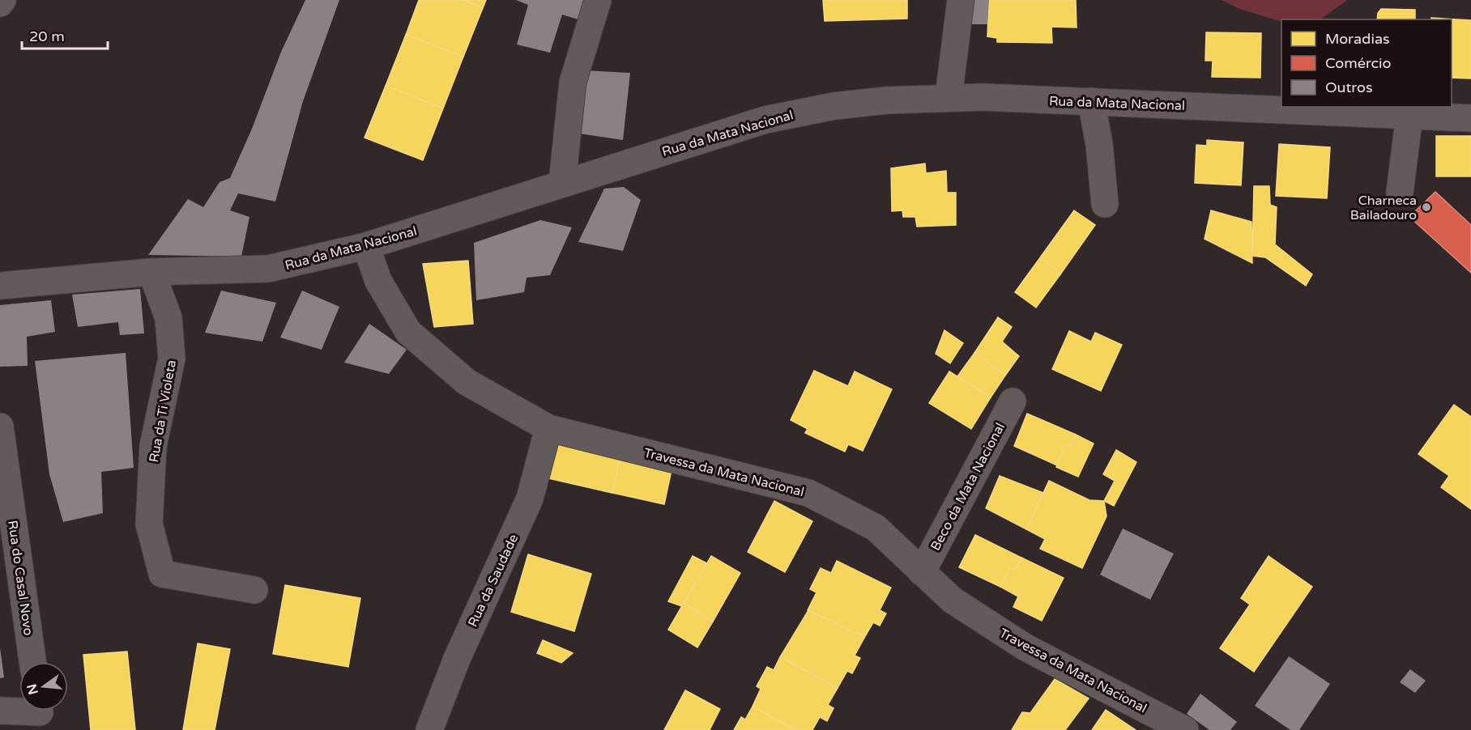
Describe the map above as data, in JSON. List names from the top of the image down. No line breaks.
{"streets":{"street":["Rua da Mata Nacional","Rua da Ti Violeta","Travessa da Mata Nacional","Beco da Mata Nacional","Rua do Casal Novo","Rua da Saudade"]},"crossings":[["Rua da Mata Nacional","Rua da Ti Violeta"],["Rua da Mata Nacional","Travessa da Mata Nacional"],["Travessa da Mata Nacional","Beco da Mata Nacional"],["Travessa da Mata Nacional","Rua da Saudade"]],"places":["Charneca Bailadouro"],"legend":["Moradias","Comércio","Outros"],"scale_bar":"20 m","north":"left"}
